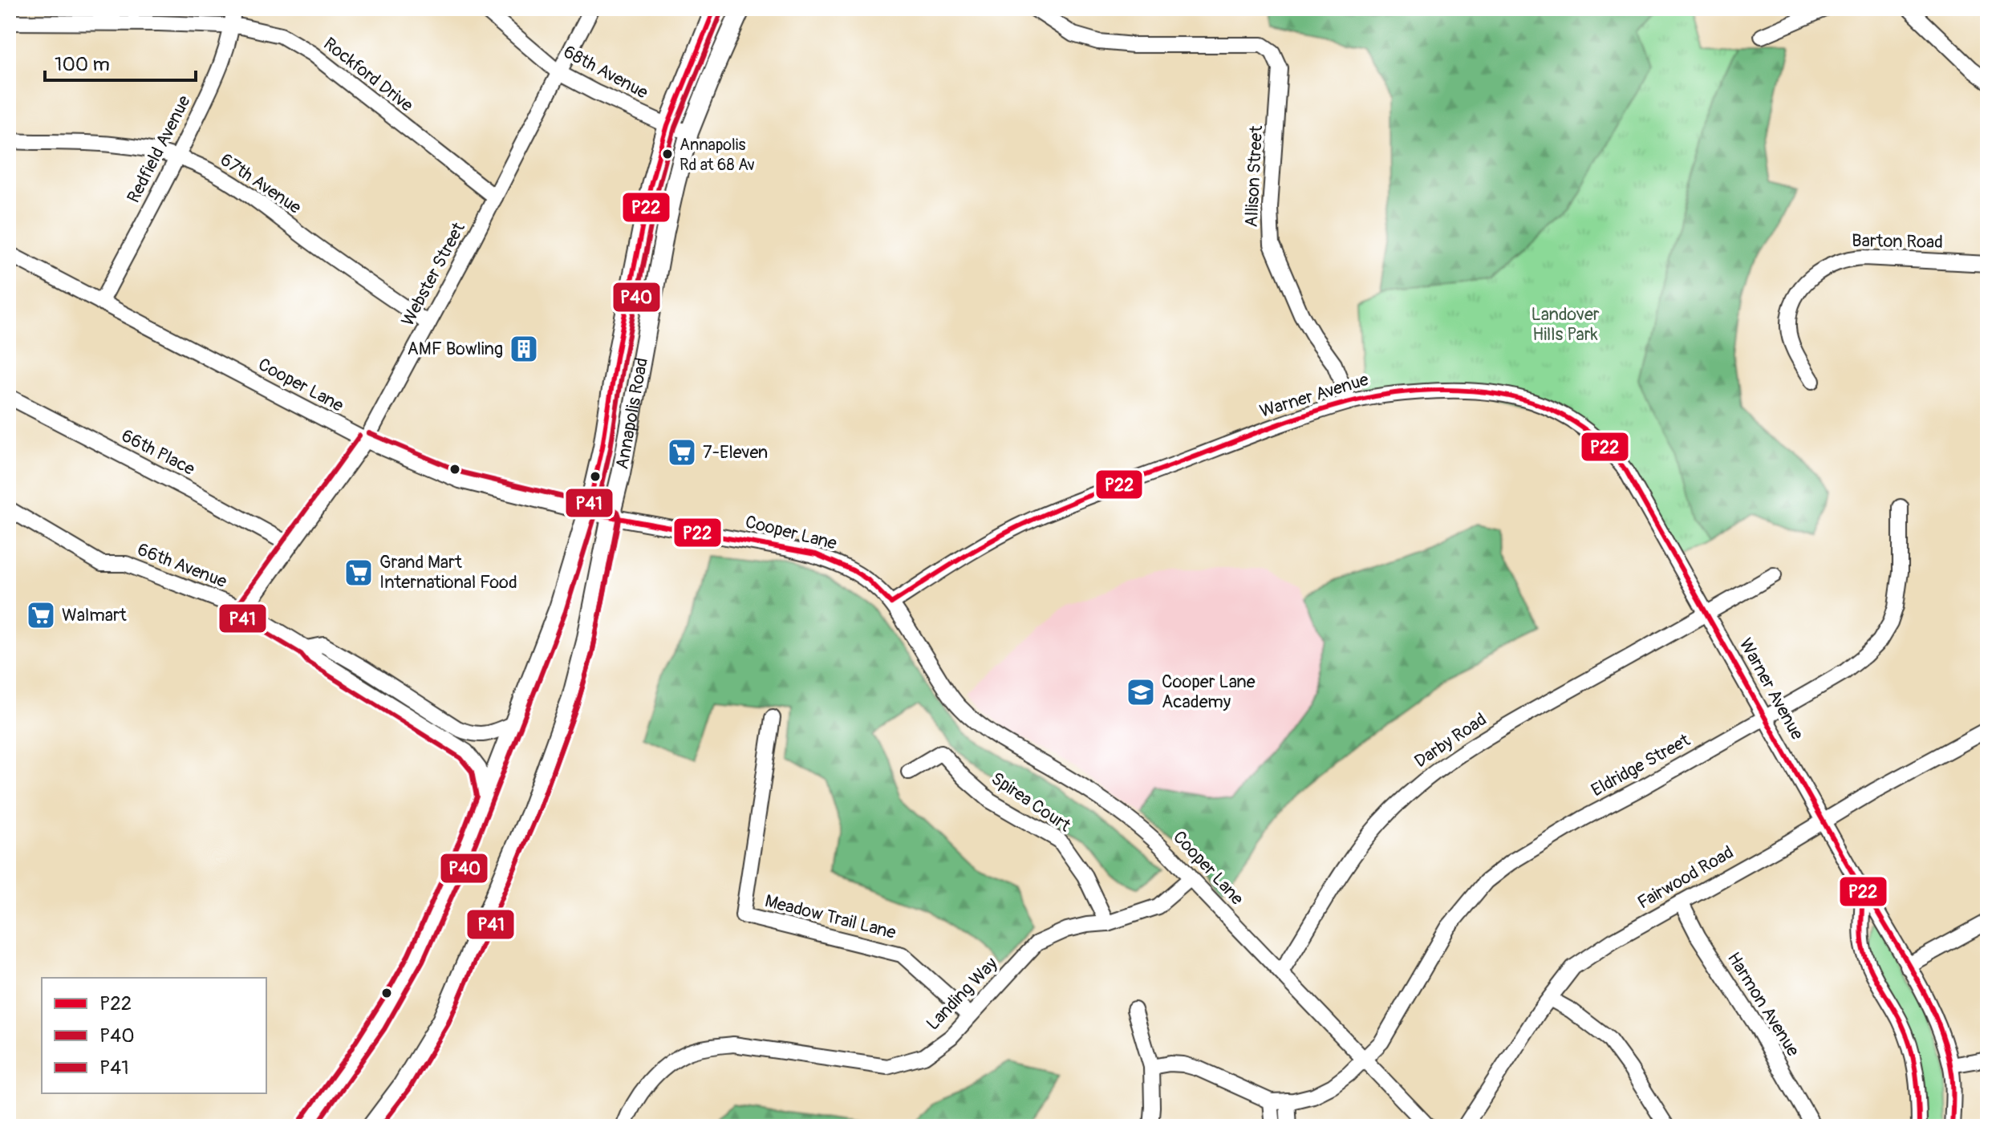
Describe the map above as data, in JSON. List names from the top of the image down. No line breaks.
{"streets":{"main road":["Annapolis Road"],"street":["68th Avenue","Rockford Drive","Redfield Avenue","Allison Street","67th Avenue","Barton Road","Webster Street","Cooper Lane","Warner Avenue","66th Place","66th Avenue","Darby Road","Eldridge Street","Spirea Court","Fairwood Road","Meadow Trail Lane","Landing Way","Harmon Avenue"]},"crossings":[["68th Avenue","Webster Street"],["68th Avenue","Annapolis Road"],["Rockford Drive","Redfield Avenue"],["Rockford Drive","Webster Street"],["Redfield Avenue","67th Avenue"],["Redfield Avenue","Cooper Lane"],["Allison Street","Warner Avenue"],["67th Avenue","Webster Street"],["Webster Street","Cooper Lane"],["Webster Street","66th Place"],["Webster Street","66th Avenue"],["Cooper Lane","Warner Avenue"],["Cooper Lane","Annapolis Road"],["Cooper Lane","Darby Road"],["Cooper Lane","Eldridge Street"],["Cooper Lane","Landing Way"],["Warner Avenue","Darby Road"],["Warner Avenue","Eldridge Street"],["Warner Avenue","Fairwood Road"],["Annapolis Road","66th Avenue"],["Spirea Court","Landing Way"],["Fairwood Road","Harmon Avenue"],["Meadow Trail Lane","Landing Way"]],"parks":["Landover Hills Park"],"places":{"other":["Annapolis Rd at 68 Av"],"building":["AMF Bowling"],"supermarket":["7-Eleven","Grand Mart International Food","Walmart"],"school or university":["Cooper Lane Academy"]},"lines":["transit line P22","transit line P40","transit line P41"],"legend":["P22","P40","P41"],"scale_bar":"100 m"}
